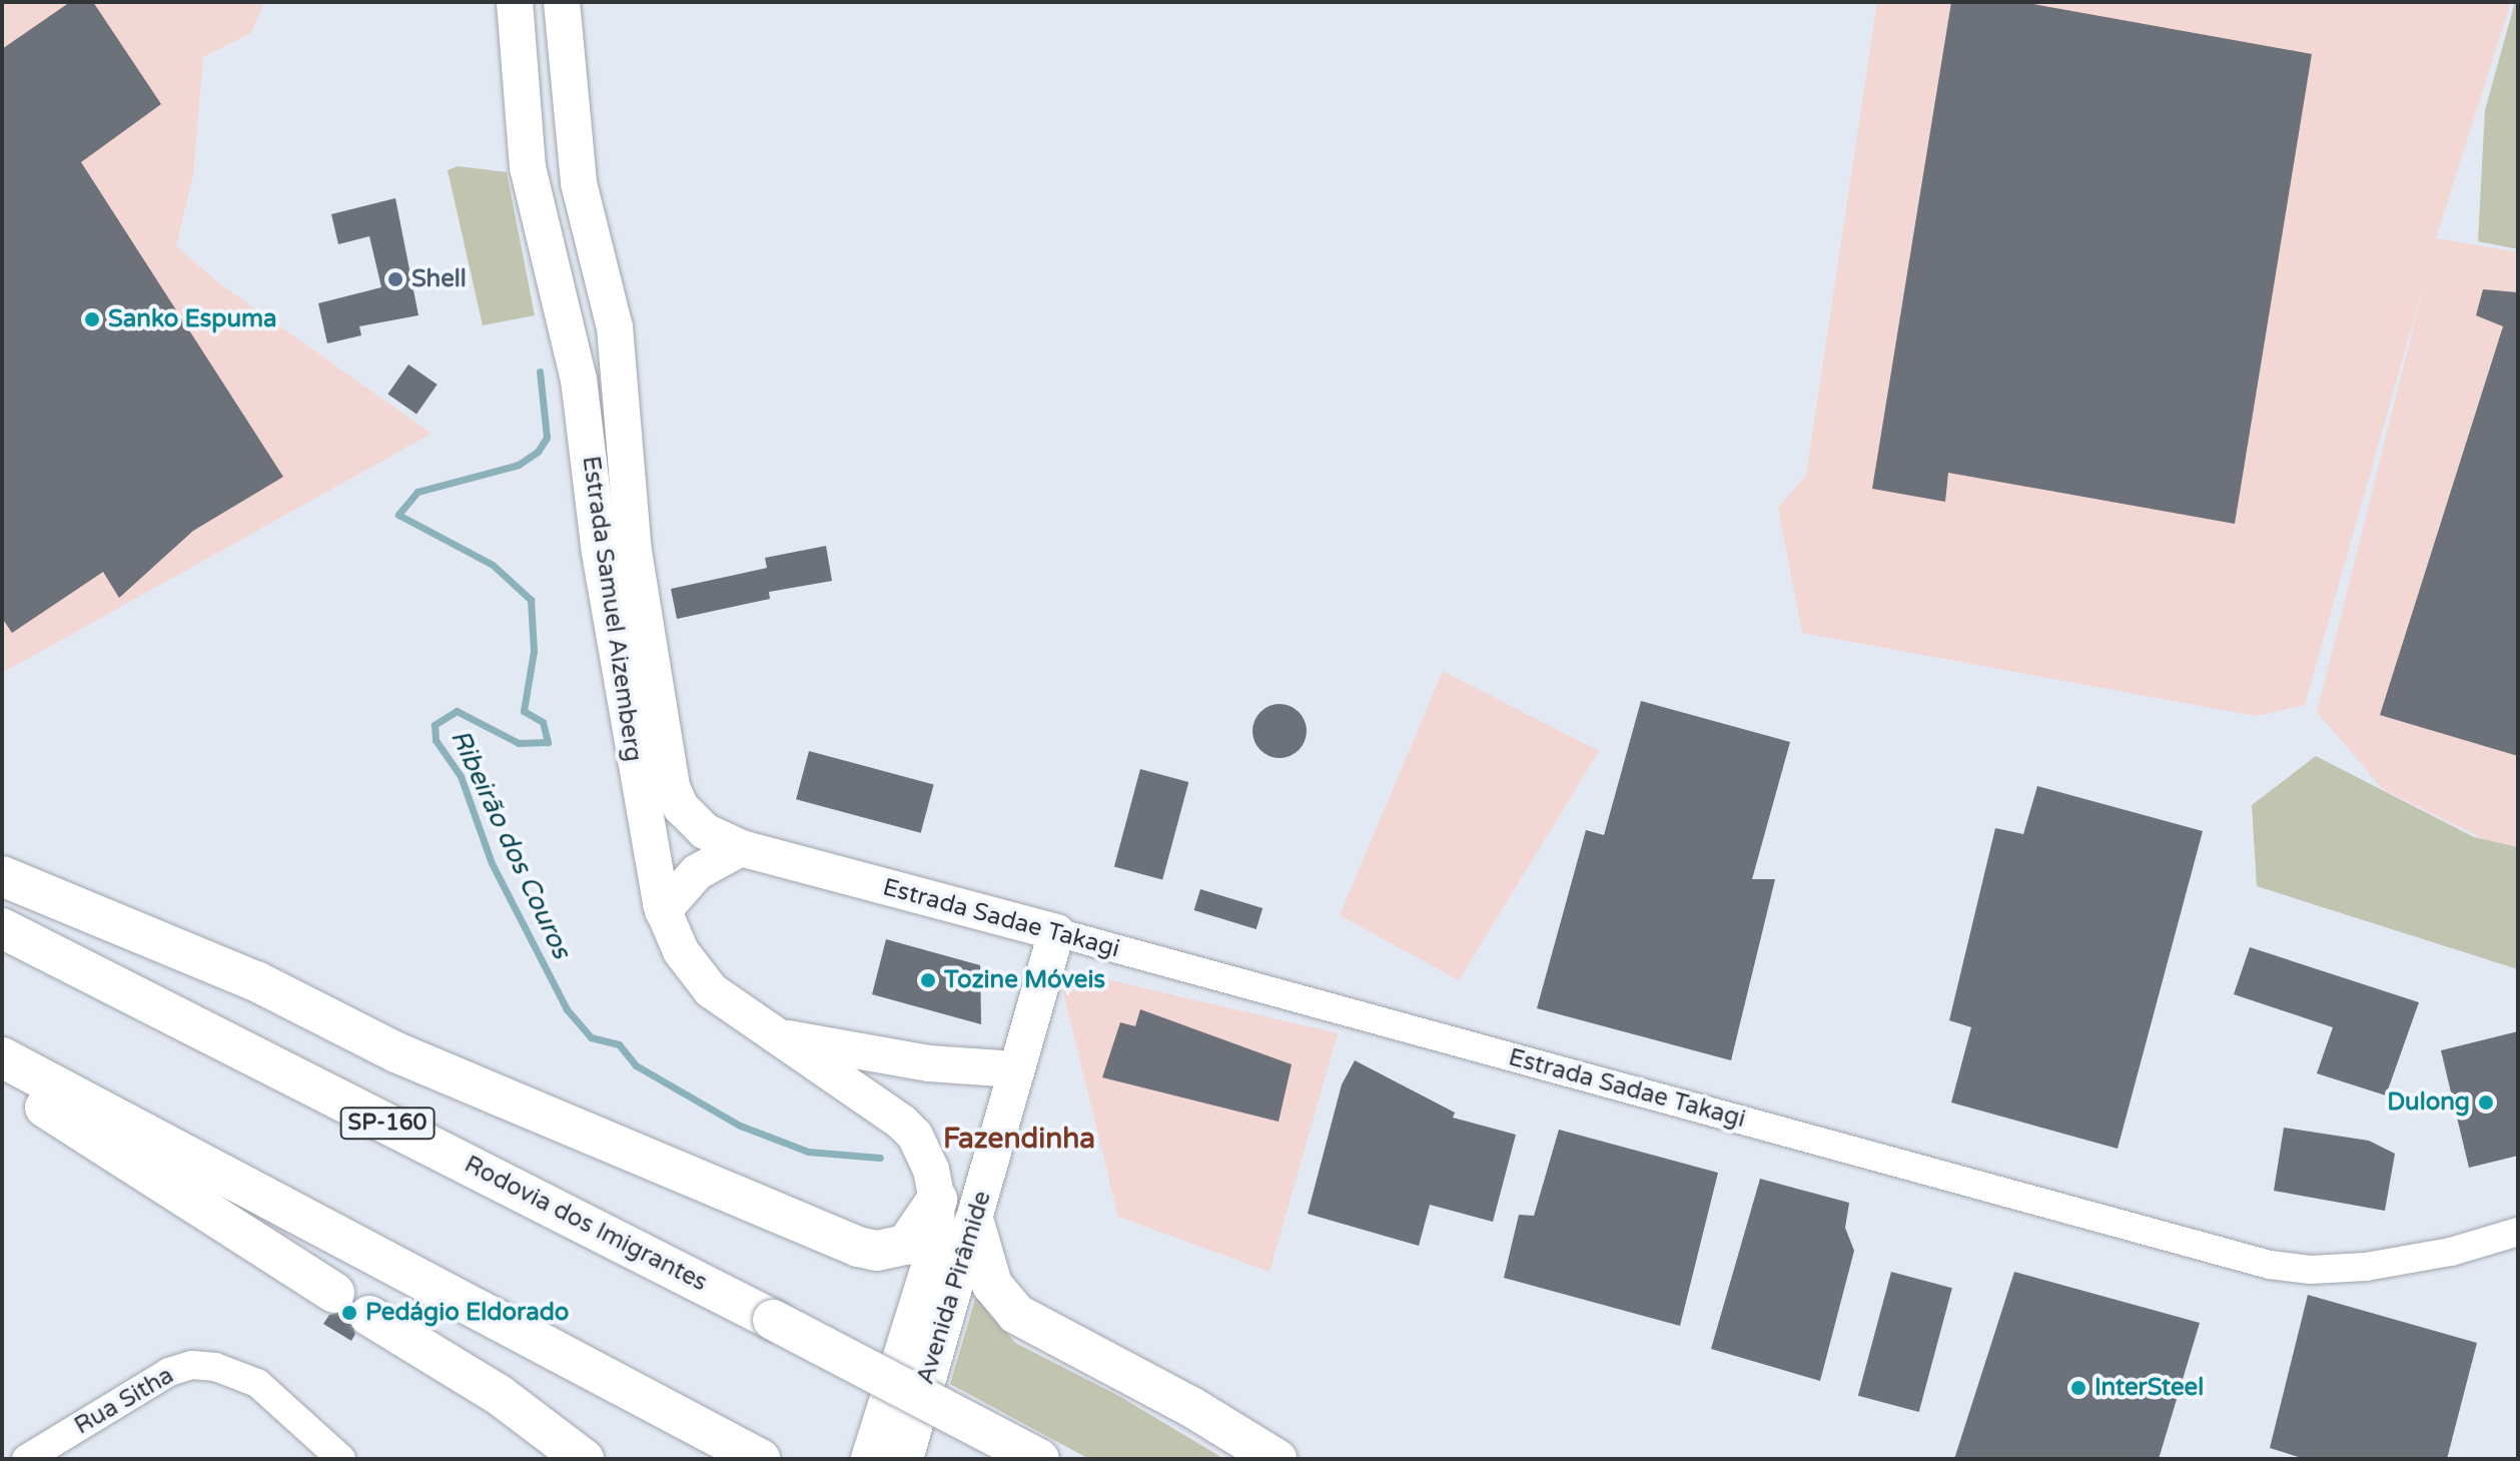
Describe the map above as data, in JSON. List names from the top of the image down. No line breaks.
{"streets":{"highway":["SP-160","Rodovia dos Imigrantes"],"main road":["Estrada Samuel Aizemberg","Estrada Sadae Takagi","Avenida Pirâmide"],"street":["Rua Sitha"]},"crossings":[["Estrada Samuel Aizemberg","Estrada Sadae Takagi"],["Estrada Samuel Aizemberg","Avenida Pirâmide"],["Estrada Sadae Takagi","Avenida Pirâmide"]],"districts":["Fazendinha"],"water":["Ribeirão dos Couros"],"places":["Shell","Sanko Espuma","Tozine Móveis","Dulong","Pedágio Eldorado","InterSteel"]}
